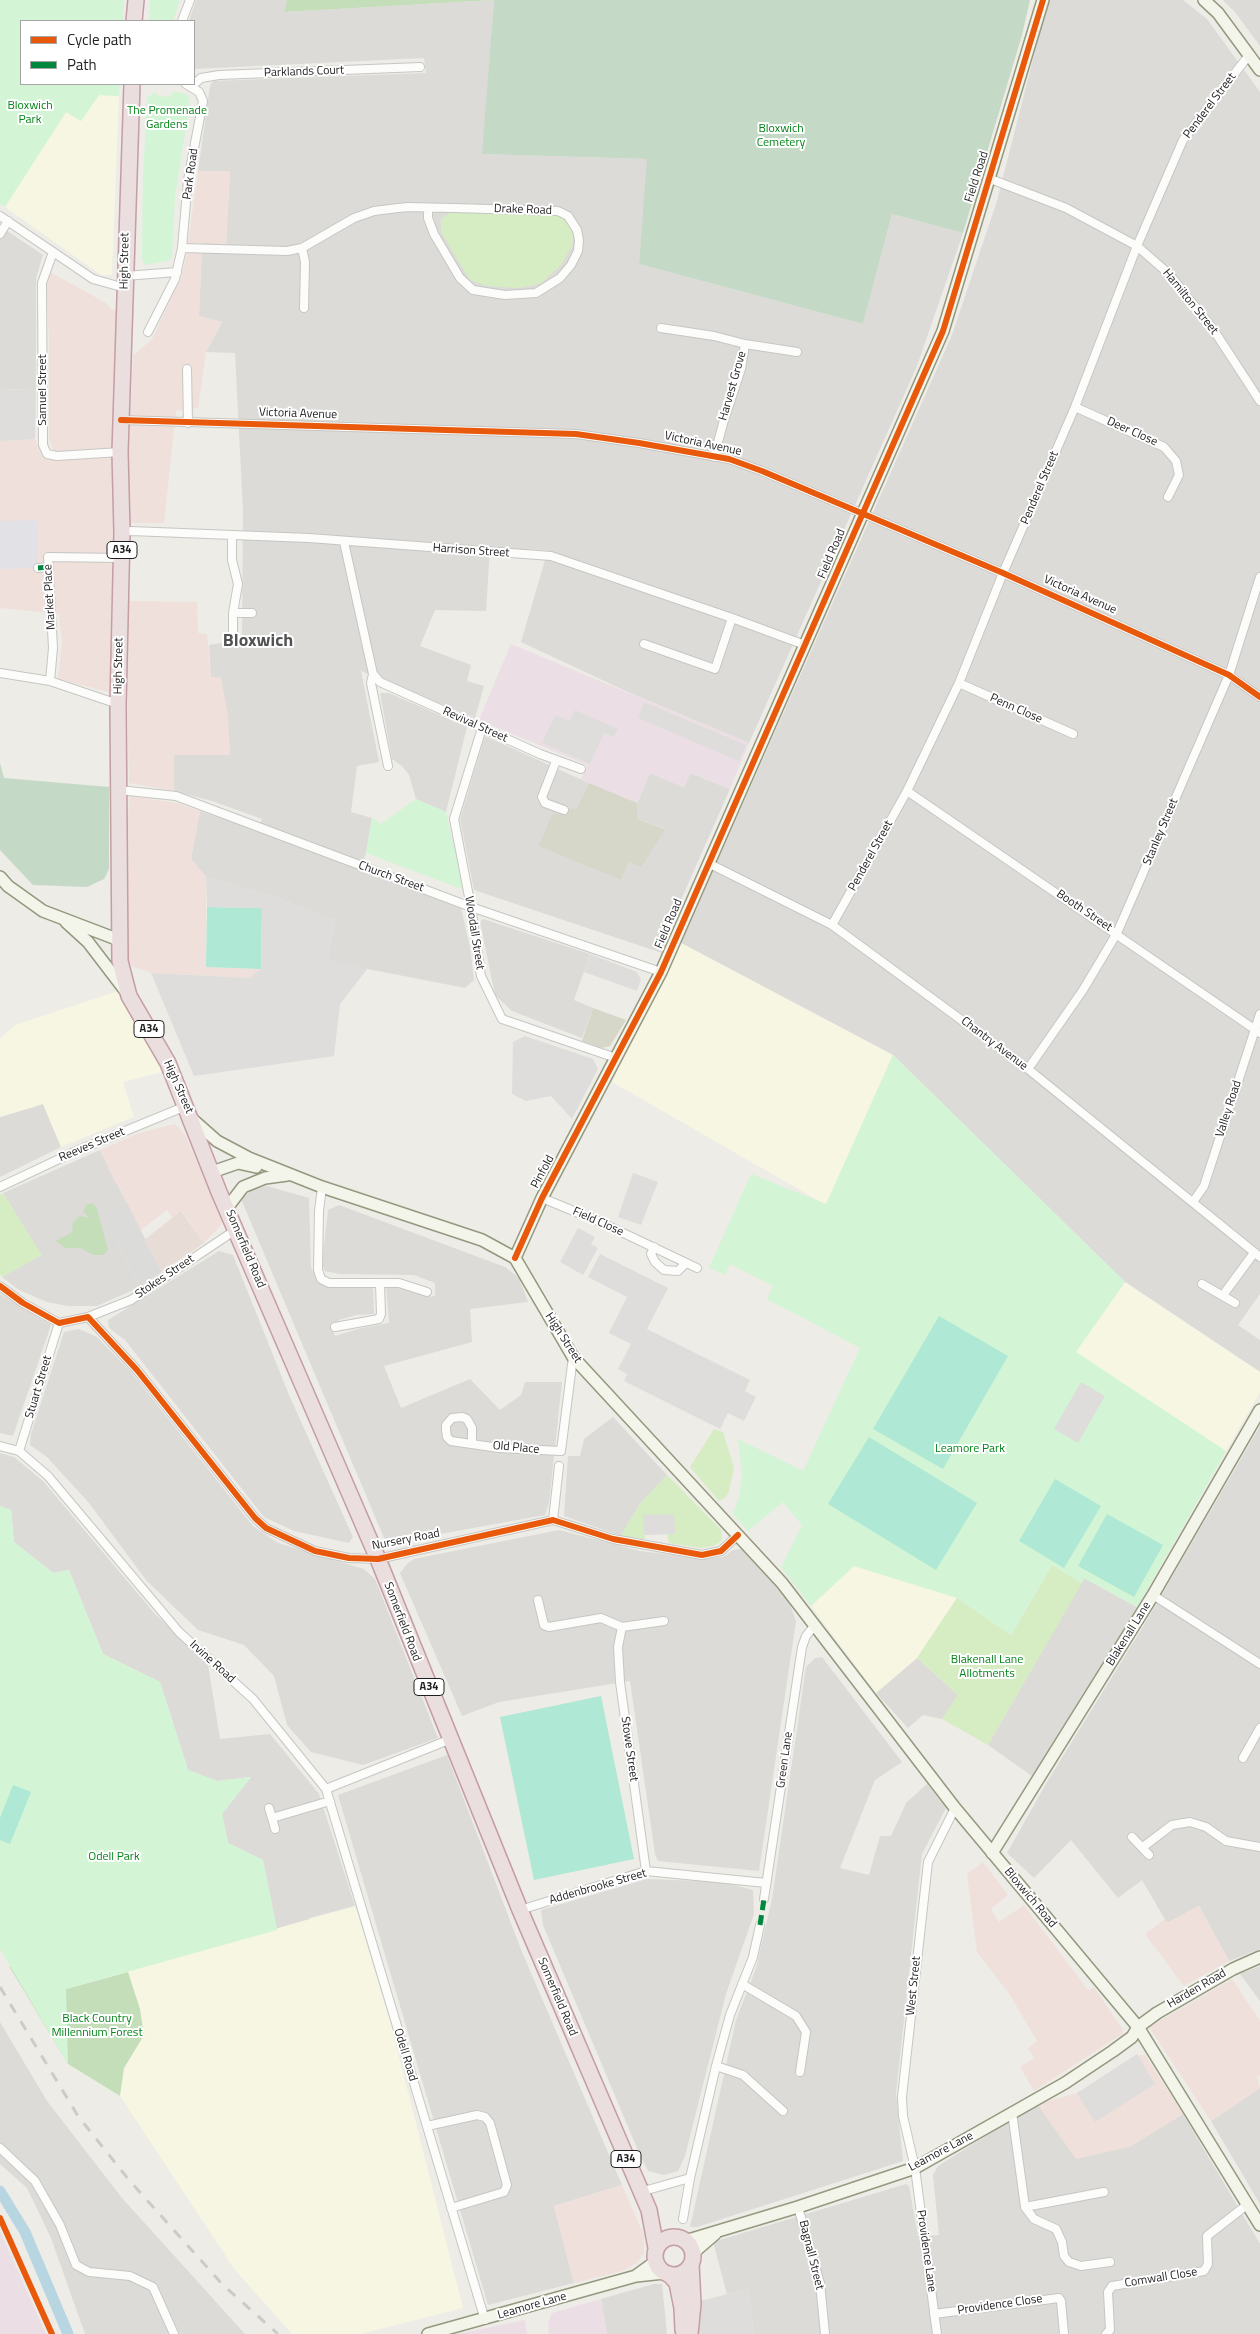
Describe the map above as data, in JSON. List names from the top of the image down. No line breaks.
{"streets":{"highway":["High Street","A34","Somerfield Road"],"street":["Parklands Court","Penderel Street","Park Road","Field Road","Drake Road","Hamilton Street","Harvest Grove","Samuel Street","Victoria Avenue","Deer Close","Harrison Street","Market Place","Penn Close","Revival Street","Stanley Street","Church Street","Booth Street","Woodall Street","Chantry Avenue","Valley Road","Reeves Street","Pinfold","Field Close","Stokes Street","Stuart Street","Old Place","Nursery Road","Blakenall Lane","Irvine Road","Stowe Street","Green Lane","Addenbrooke Street","Bloxwich Road","West Street","Harden Road","Odell Road","Leamore Lane","Providence Lane","Bagnall Street","Comwall Close","Providence Close"]},"crossings":[["Penderel Street","Hamilton Street"],["Penderel Street","Victoria Avenue"],["Penderel Street","Deer Close"],["Penderel Street","Penn Close"],["Penderel Street","Booth Street"],["Penderel Street","Chantry Avenue"],["Park Road","Drake Road"],["Field Road","Hamilton Street"],["Field Road","Victoria Avenue"],["Field Road","Harrison Street"],["Field Road","Church Street"],["Field Road","Woodall Street"],["Field Road","Chantry Avenue"],["Field Road","Pinfold"],["High Street","Samuel Street"],["High Street","Victoria Avenue"],["High Street","Harrison Street"],["High Street","Market Place"],["High Street","Church Street"],["High Street","Reeves Street"],["High Street","Pinfold"],["High Street","Somerfield Road"],["High Street","Old Place"],["High Street","Nursery Road"],["High Street","Bloxwich Road"],["Harvest Grove","Victoria Avenue"],["Victoria Avenue","Stanley Street"],["A34","Somerfield Road"],["A34","Leamore Lane"],["Revival Street","Woodall Street"],["Stanley Street","Booth Street"],["Stanley Street","Chantry Avenue"],["Church Street","Woodall Street"],["Booth Street","Valley Road"],["Chantry Avenue","Valley Road"],["Reeves Street","Somerfield Road"],["Pinfold","Field Close"],["Somerfield Road","Stokes Street"],["Somerfield Road","Nursery Road"],["Somerfield Road","Addenbrooke Street"],["Somerfield Road","Leamore Lane"],["Stokes Street","Nursery Road"],["Stuart Street","Irvine Road"],["Blakenall Lane","Bloxwich Road"],["Irvine Road","Odell Road"],["Stowe Street","Addenbrooke Street"],["Green Lane","Addenbrooke Street"],["Green Lane","Bloxwich Road"],["Bloxwich Road","West Street"],["Bloxwich Road","Harden Road"],["Bloxwich Road","Leamore Lane"],["Bloxwich Road","Comwall Close"],["West Street","Leamore Lane"],["West Street","Providence Lane"],["Harden Road","Leamore Lane"],["Odell Road","Leamore Lane"],["Leamore Lane","Providence Lane"],["Leamore Lane","Bagnall Street"],["Providence Lane","Providence Close"]],"districts":["Bloxwich"],"parks":["Bloxwich Park","The Promenade Gardens","Bloxwich Cemetery","Leamore Park","Blakenall Lane Allotments","Odell Park","Black Country Millennium Forest"],"legend":["Cycle path","Path"]}
